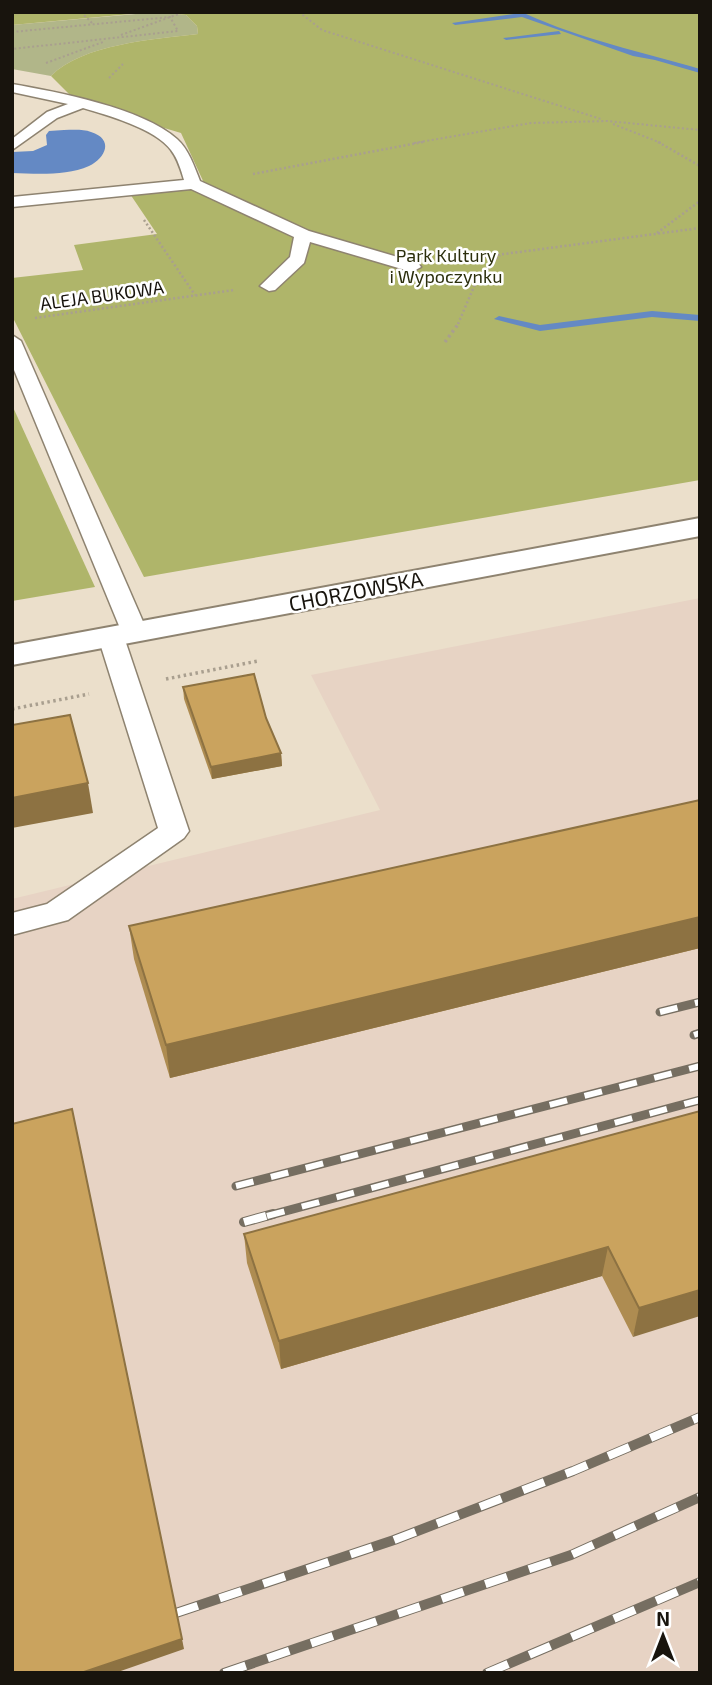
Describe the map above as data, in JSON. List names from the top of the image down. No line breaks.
{"streets":{"main road":["CHORZOWSKA"],"path":["ALEJA BUKOWA"]},"parks":["Park Kultury i Wypoczynku"],"north":"top"}
